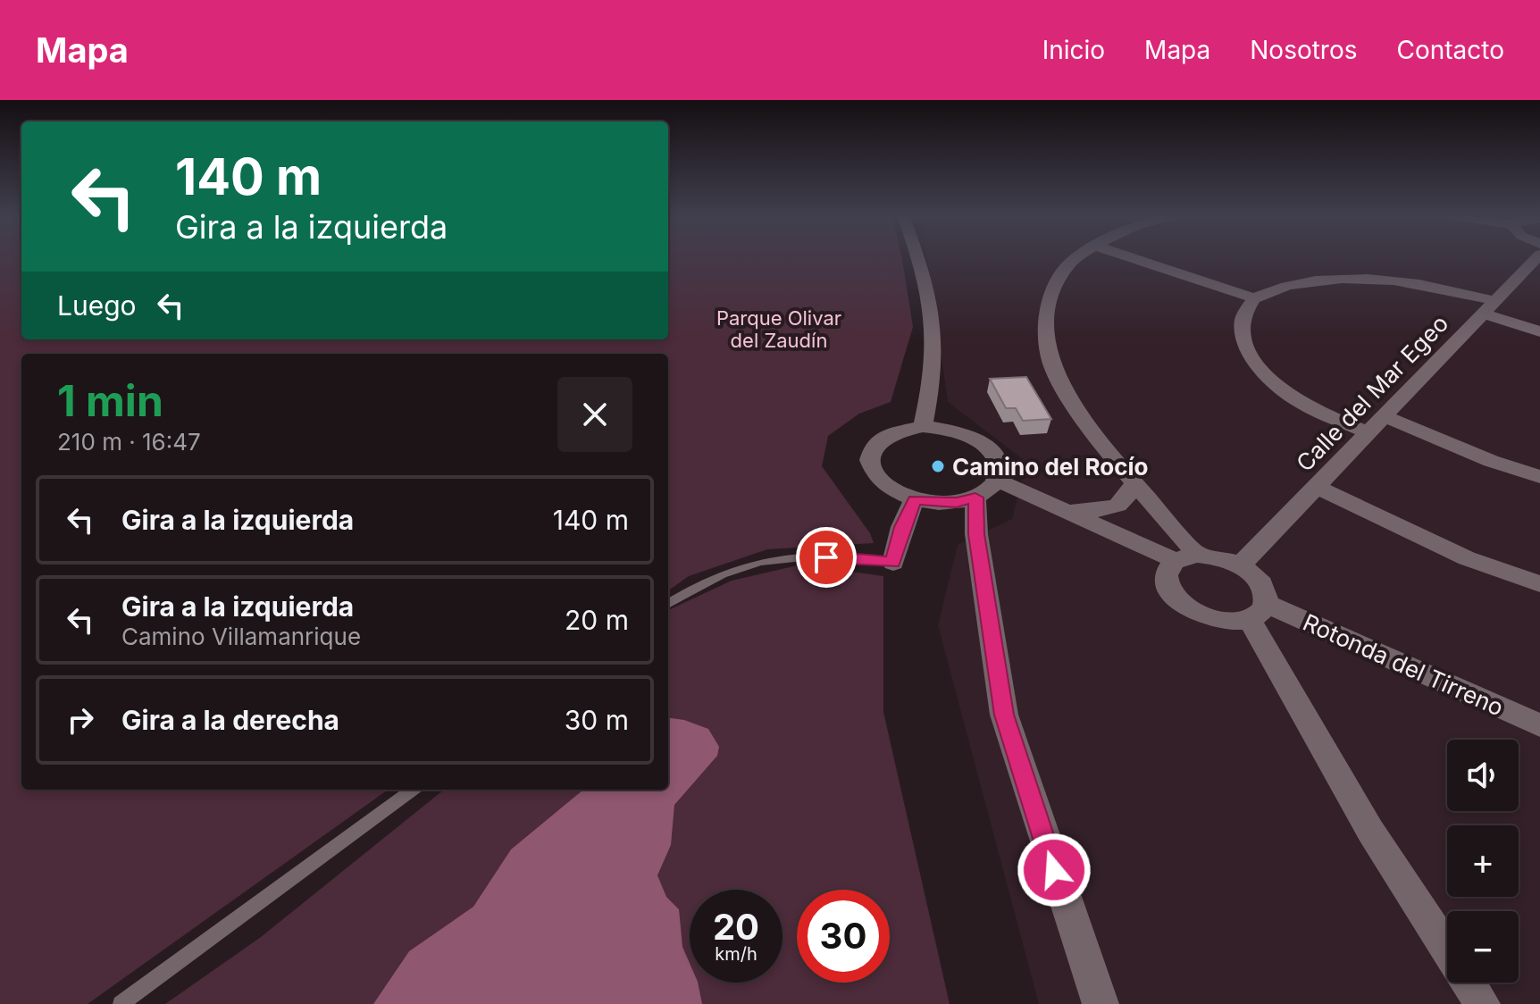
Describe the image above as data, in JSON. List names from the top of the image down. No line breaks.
{"streets":{"street":["Calle del Mar Egeo","Rotonda del Tirreno"]},"parks":["Parque Olivar del Zaudín"],"places":["Camino del Rocío"],"page":{"header":"Mapa","nav":["Inicio","Mapa","Nosotros","Contacto"],"turn":["140 m","Gira a la izquierda"],"then":"Luego","heading":["1 min","210 m · 16:47"],"list":[{"name":"Gira a la izquierda","value":"140 m"},{"name":"Gira a la izquierda","note":"Camino Villamanrique","value":"20 m"},{"name":"Gira a la derecha","value":"30 m"}],"map_buttons":["+","−"],"speed":"20 km/h","limit":"30"}}
